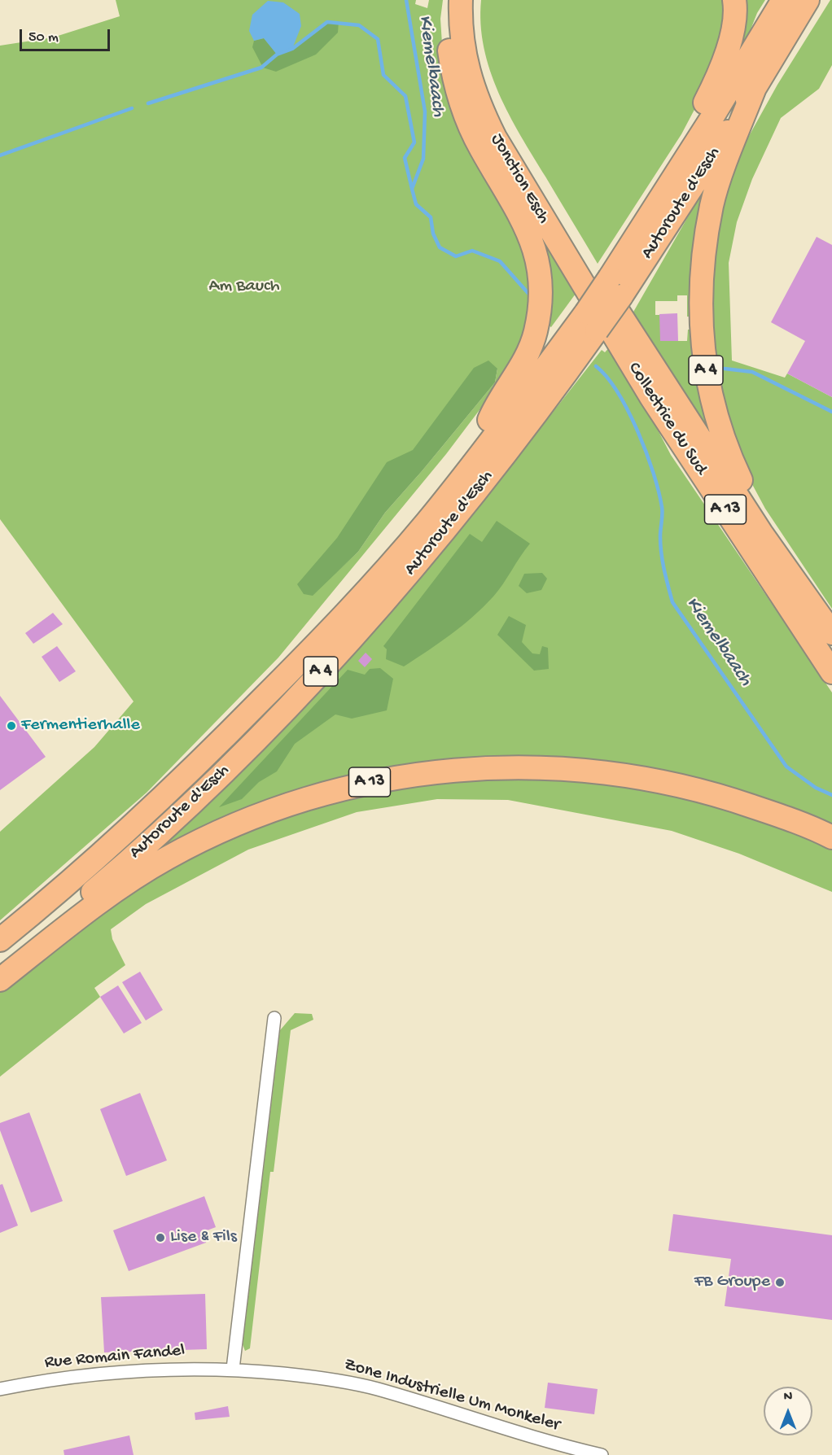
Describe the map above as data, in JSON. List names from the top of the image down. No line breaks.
{"streets":{"highway":["Jonction Esch","Autoroute d'Esch","A 4","Collectrice du Sud","A 13"],"street":["Rue Romain Fandel","Zone Industrielle Um Monkeler"]},"crossings":[["Jonction Esch","Collectrice du Sud"],["Autoroute d'Esch","A 4"],["Rue Romain Fandel","Zone Industrielle Um Monkeler"]],"water":["Kiemelbaach"],"parks":["Am Bauch"],"places":["Fermentierhalle","Lise & Fils","FB Groupe"],"scale_bar":"50 m","north":"top"}
